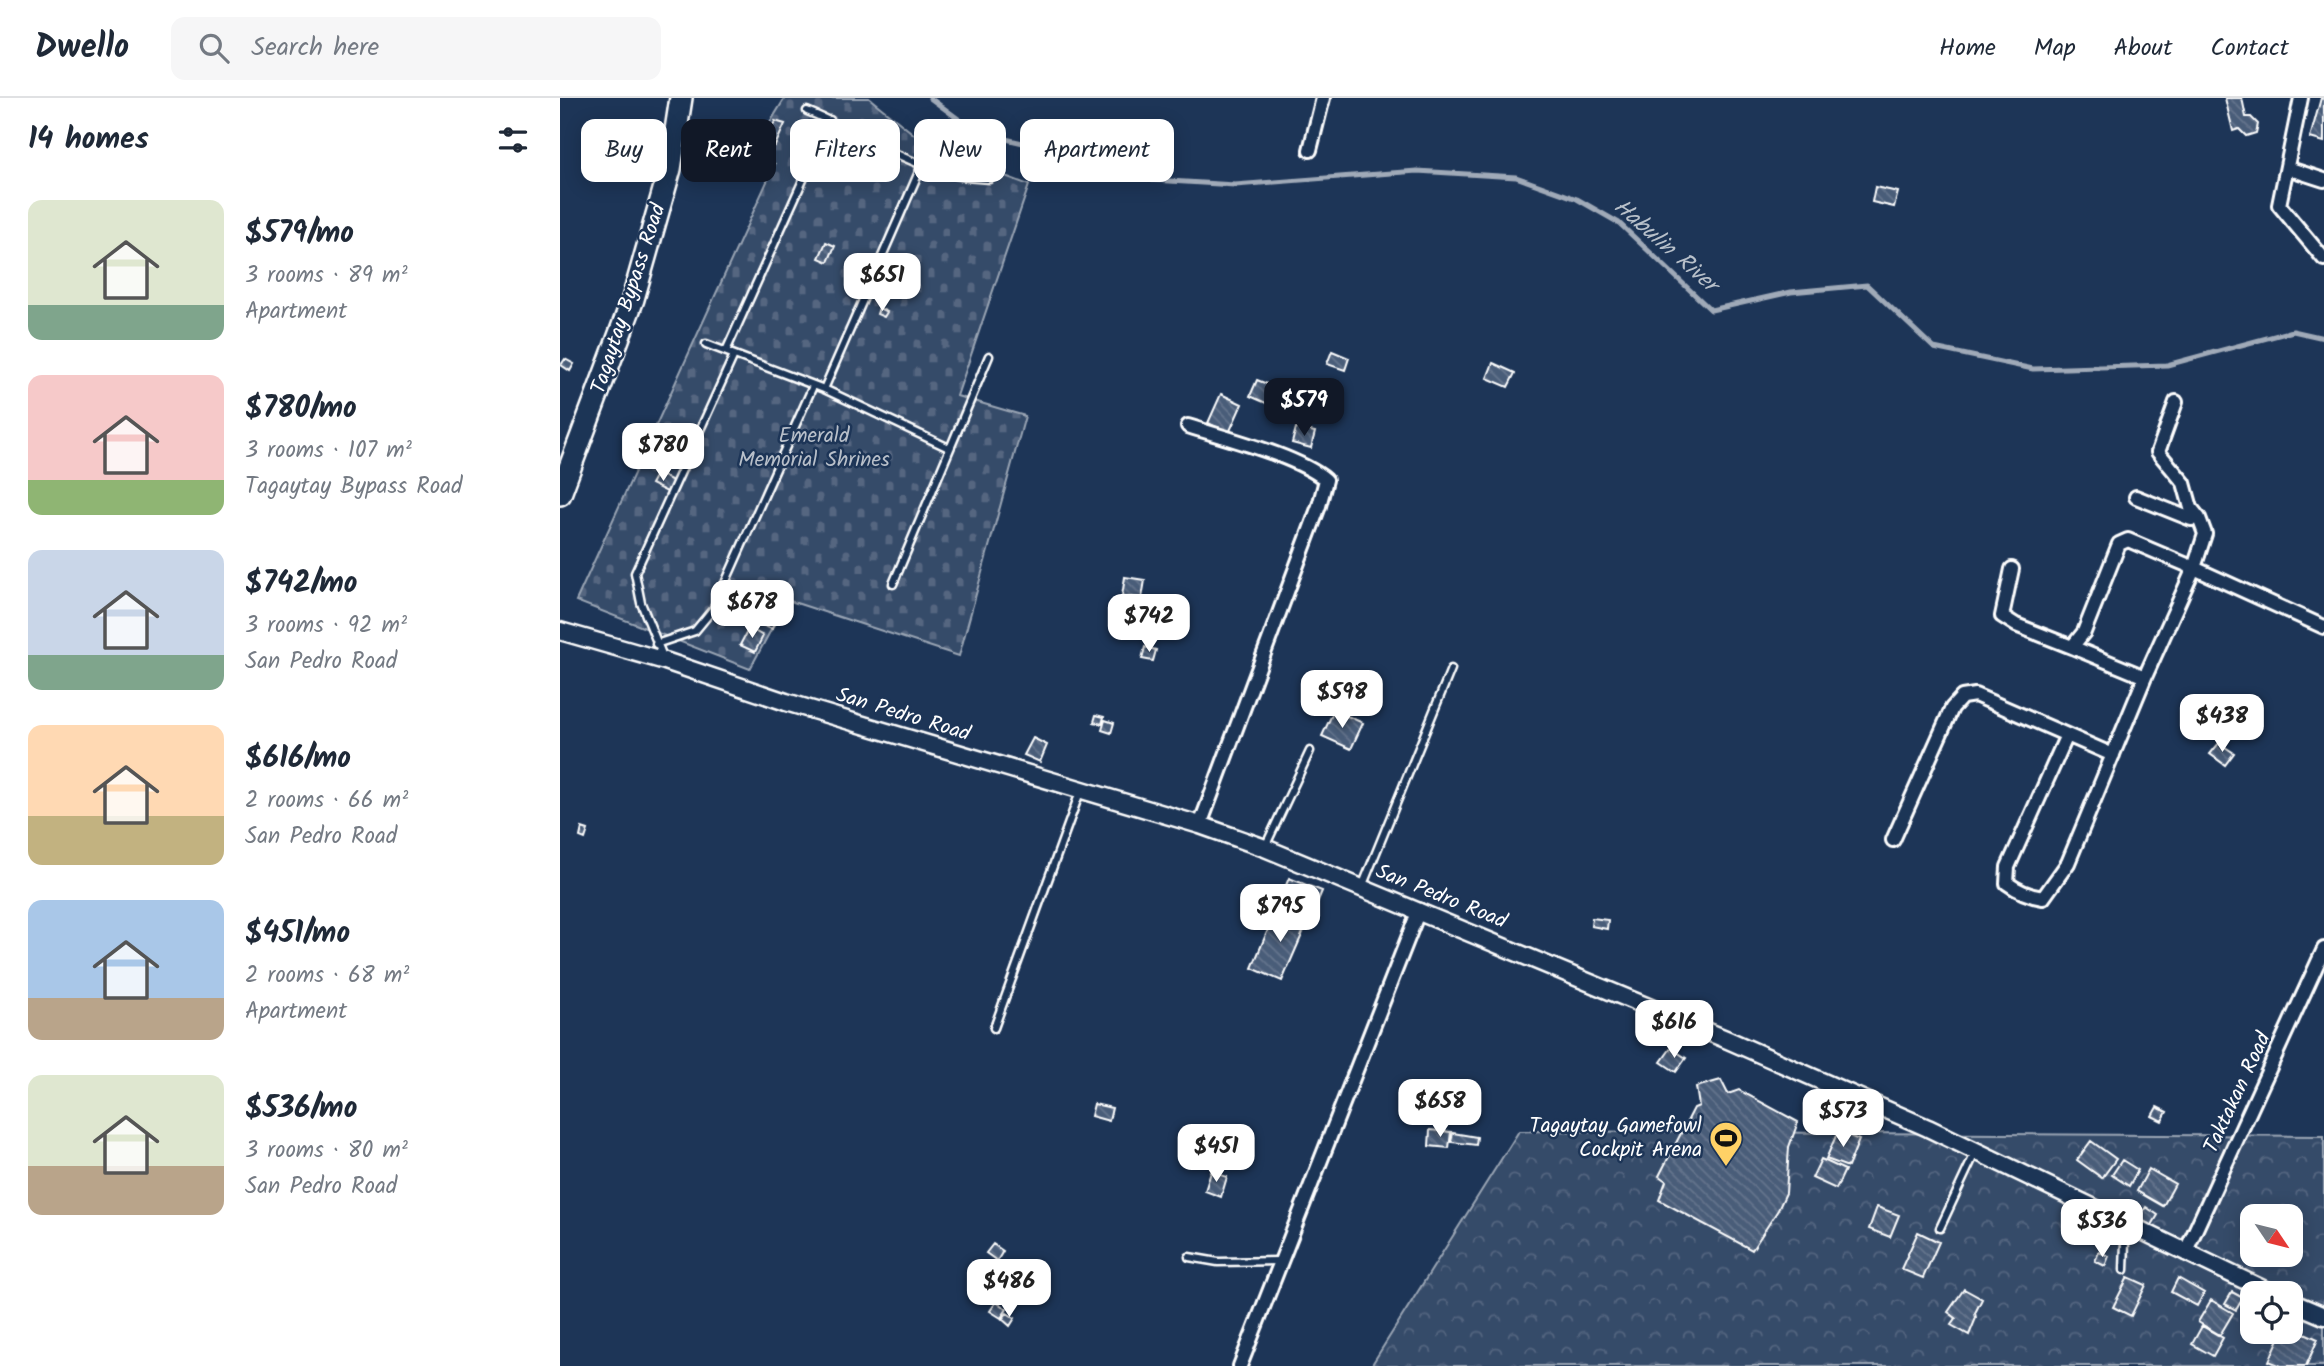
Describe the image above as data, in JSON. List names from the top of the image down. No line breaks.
{"streets":{"main road":["Tagaytay Bypass Road"],"street":["San Pedro Road","Taktakan Road"]},"crossings":[["San Pedro Road","Taktakan Road"]],"water":["Habulin River"],"parks":["Emerald Memorial Shrines"],"places":{"sports":["Tagaytay Gamefowl Cockpit Arena"]},"north":"bottom right","page":{"header":"Dwello","search":"Search here","nav":["Home","Map","About","Contact"],"heading":"14 homes","chip":["Buy","Rent","Filters","New","Apartment"],"list":[{"name":"$579/mo","note":"3 rooms · 89 m² · Apartment"},{"name":"$780/mo","note":"3 rooms · 107 m² · Tagaytay Bypass Road"},{"name":"$742/mo","note":"3 rooms · 92 m² · San Pedro Road"},{"name":"$616/mo","note":"2 rooms · 66 m² · San Pedro Road"},{"name":"$451/mo","note":"2 rooms · 68 m² · Apartment"},{"name":"$536/mo","note":"3 rooms · 80 m² · San Pedro Road"}],"price":["$651","$579","$780","$678","$742","$598","$438","$795","$616","$658","$573","$451","$536","$486"]}}
